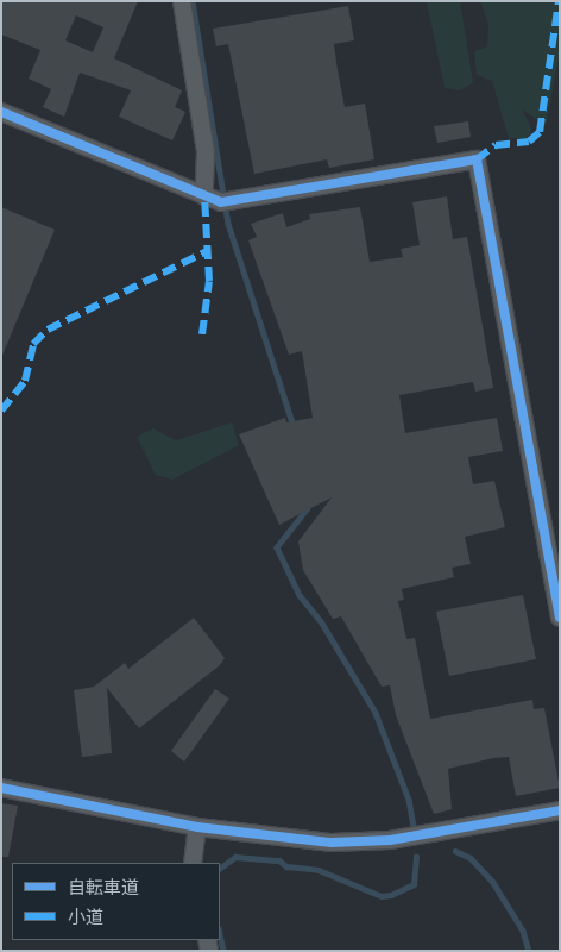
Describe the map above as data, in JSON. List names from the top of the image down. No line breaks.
{"legend":["自転車道","小道"]}
